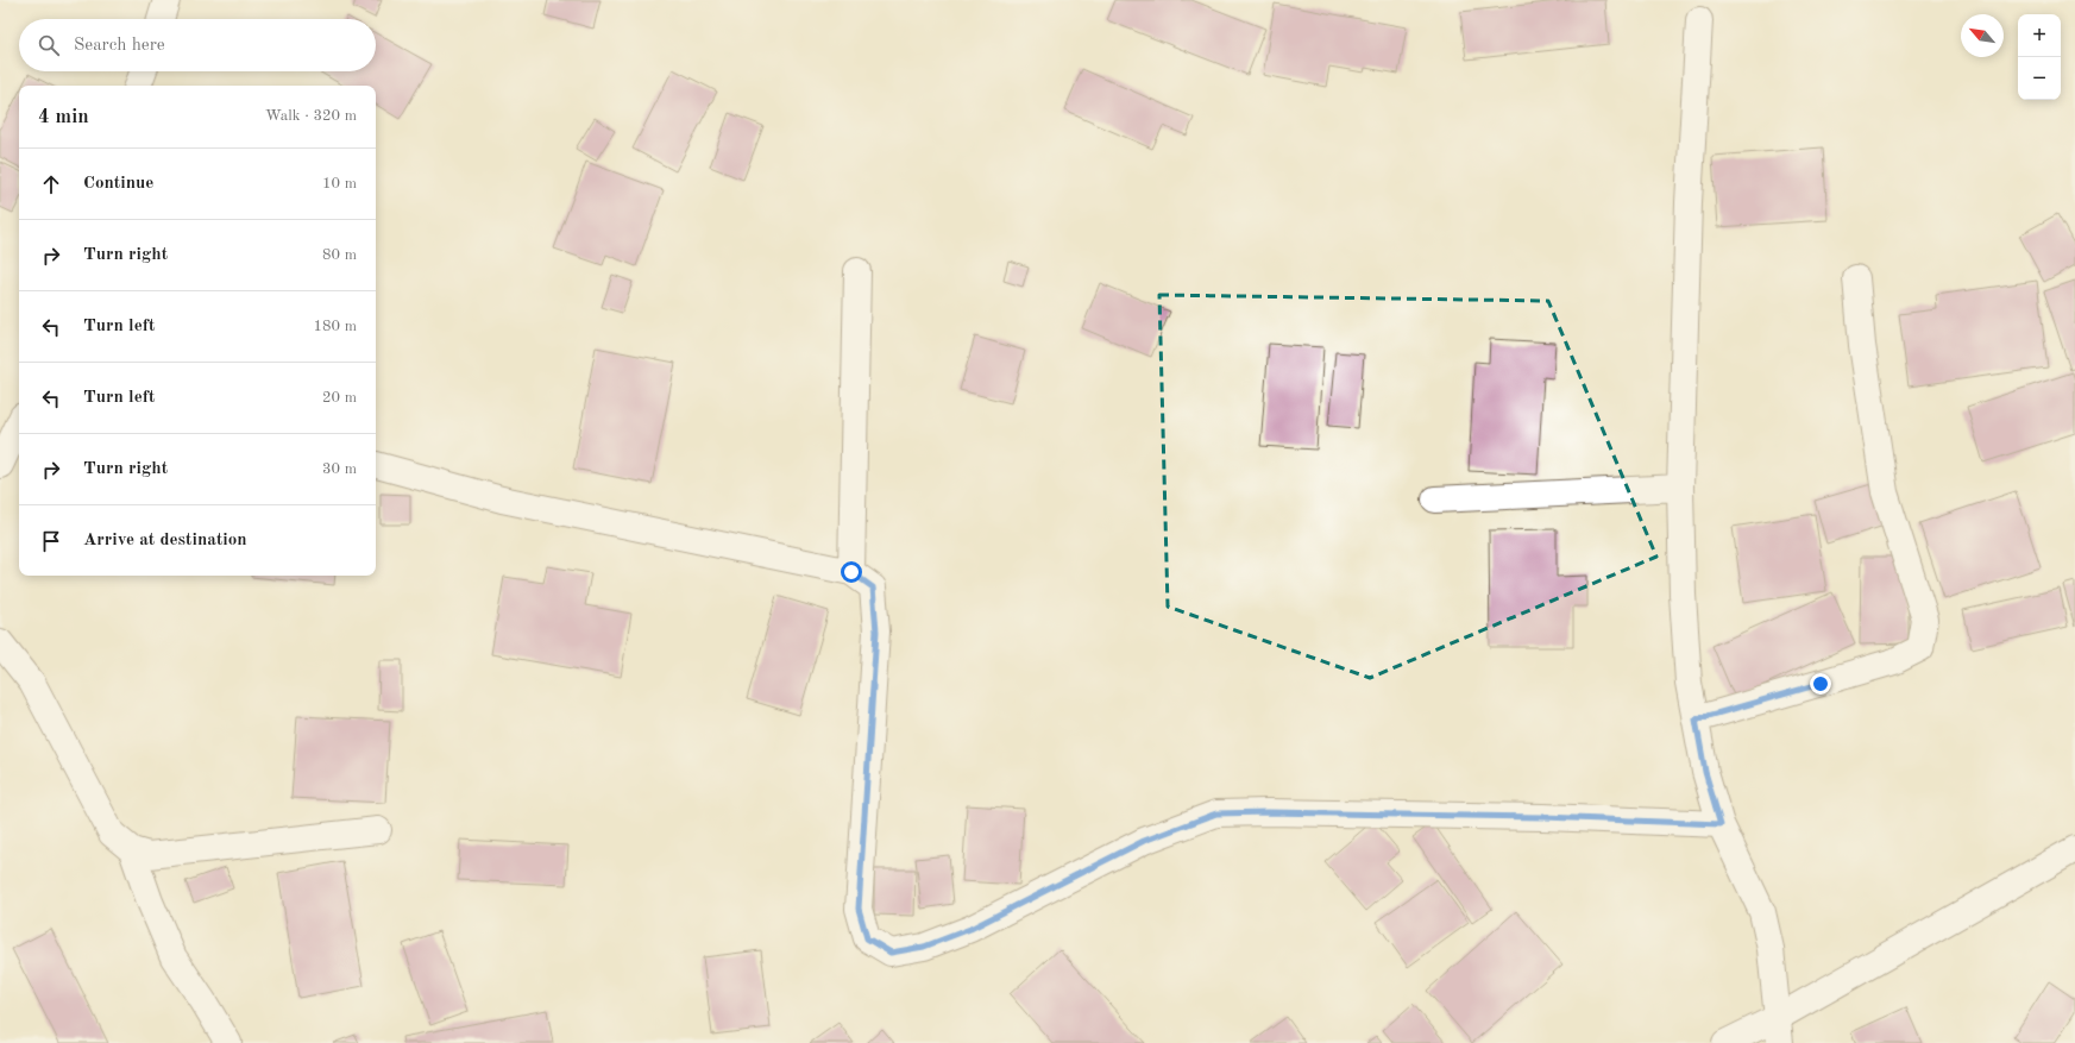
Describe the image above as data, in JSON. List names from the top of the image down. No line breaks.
{"north":"top left","page":{"map_buttons":["+","−"],"search":"Search here","heading":["4 min","Walk · 320 m"],"list":[["Continue","10 m"],["Turn right","80 m"],["Turn left","180 m"],["Turn left","20 m"],["Turn right","30 m"],"Arrive at destination"]}}
